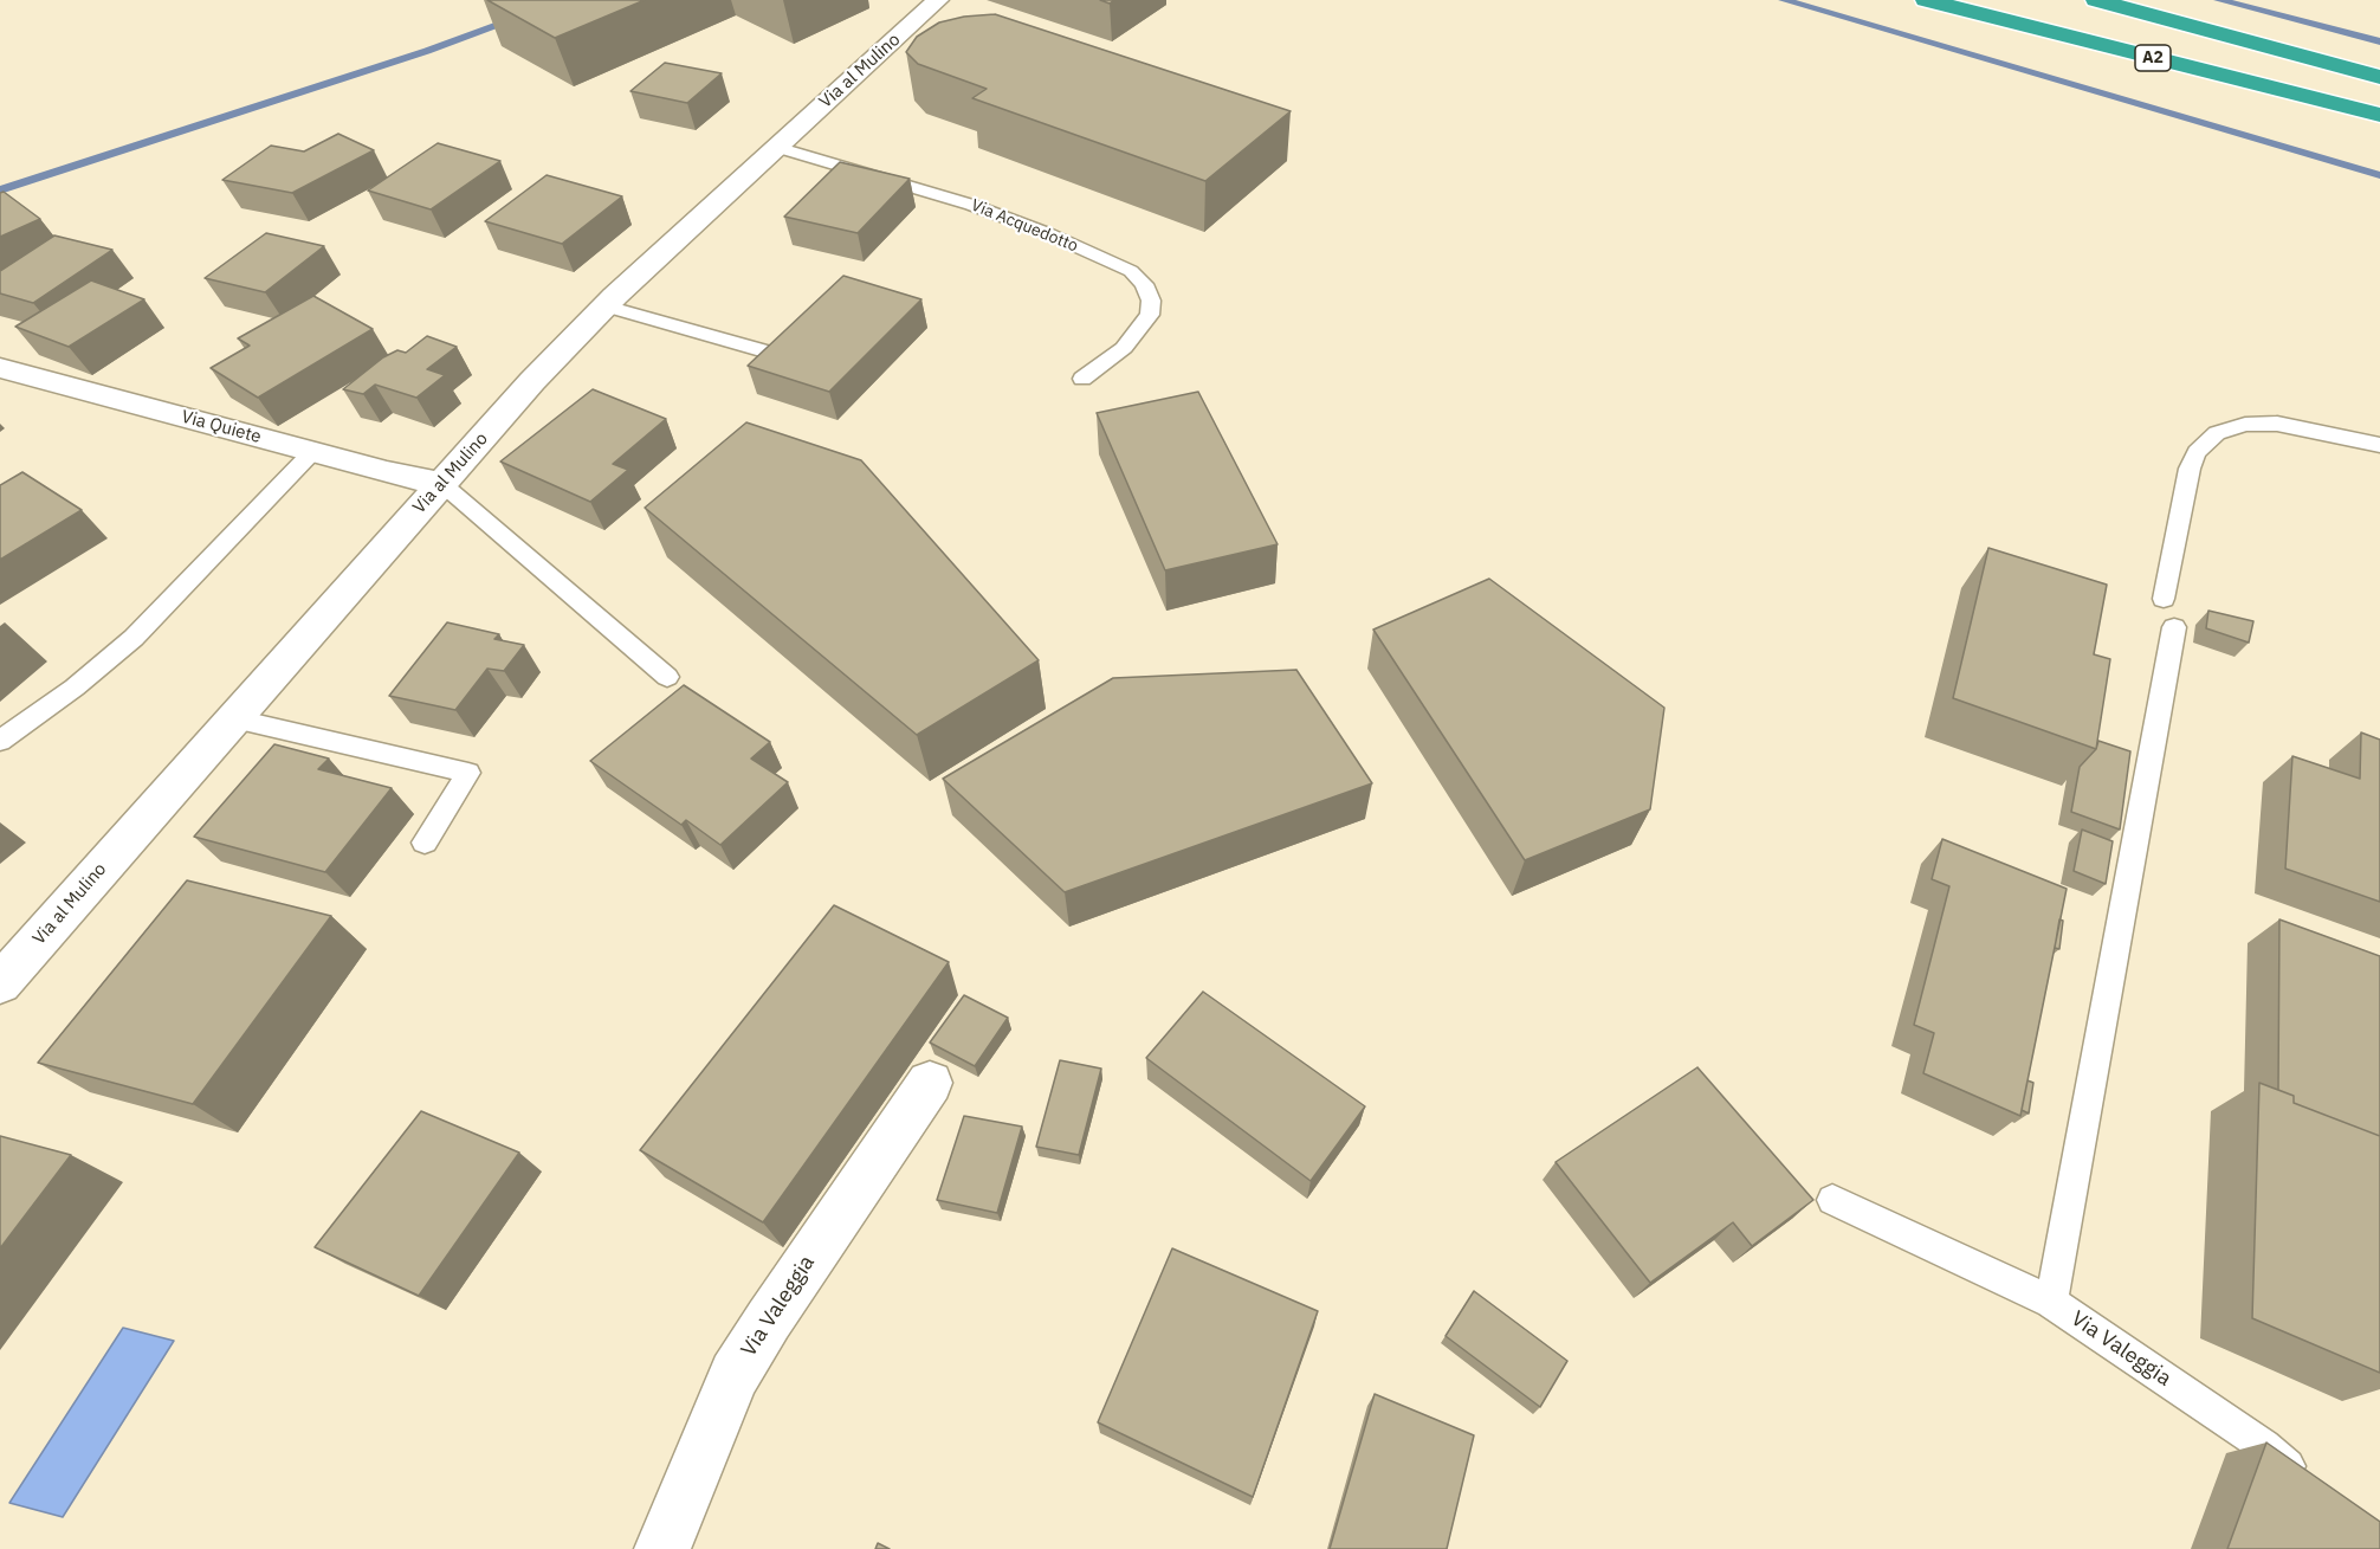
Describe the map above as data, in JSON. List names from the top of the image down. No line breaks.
{"streets":{"highway":["A2"],"street":["Via al Mulino","Via Quiete","Via Valeggia"],"lane":["Via Acquedotto"]},"crossings":[["Via al Mulino","Via Acquedotto"],["Via al Mulino","Via Quiete"]]}
